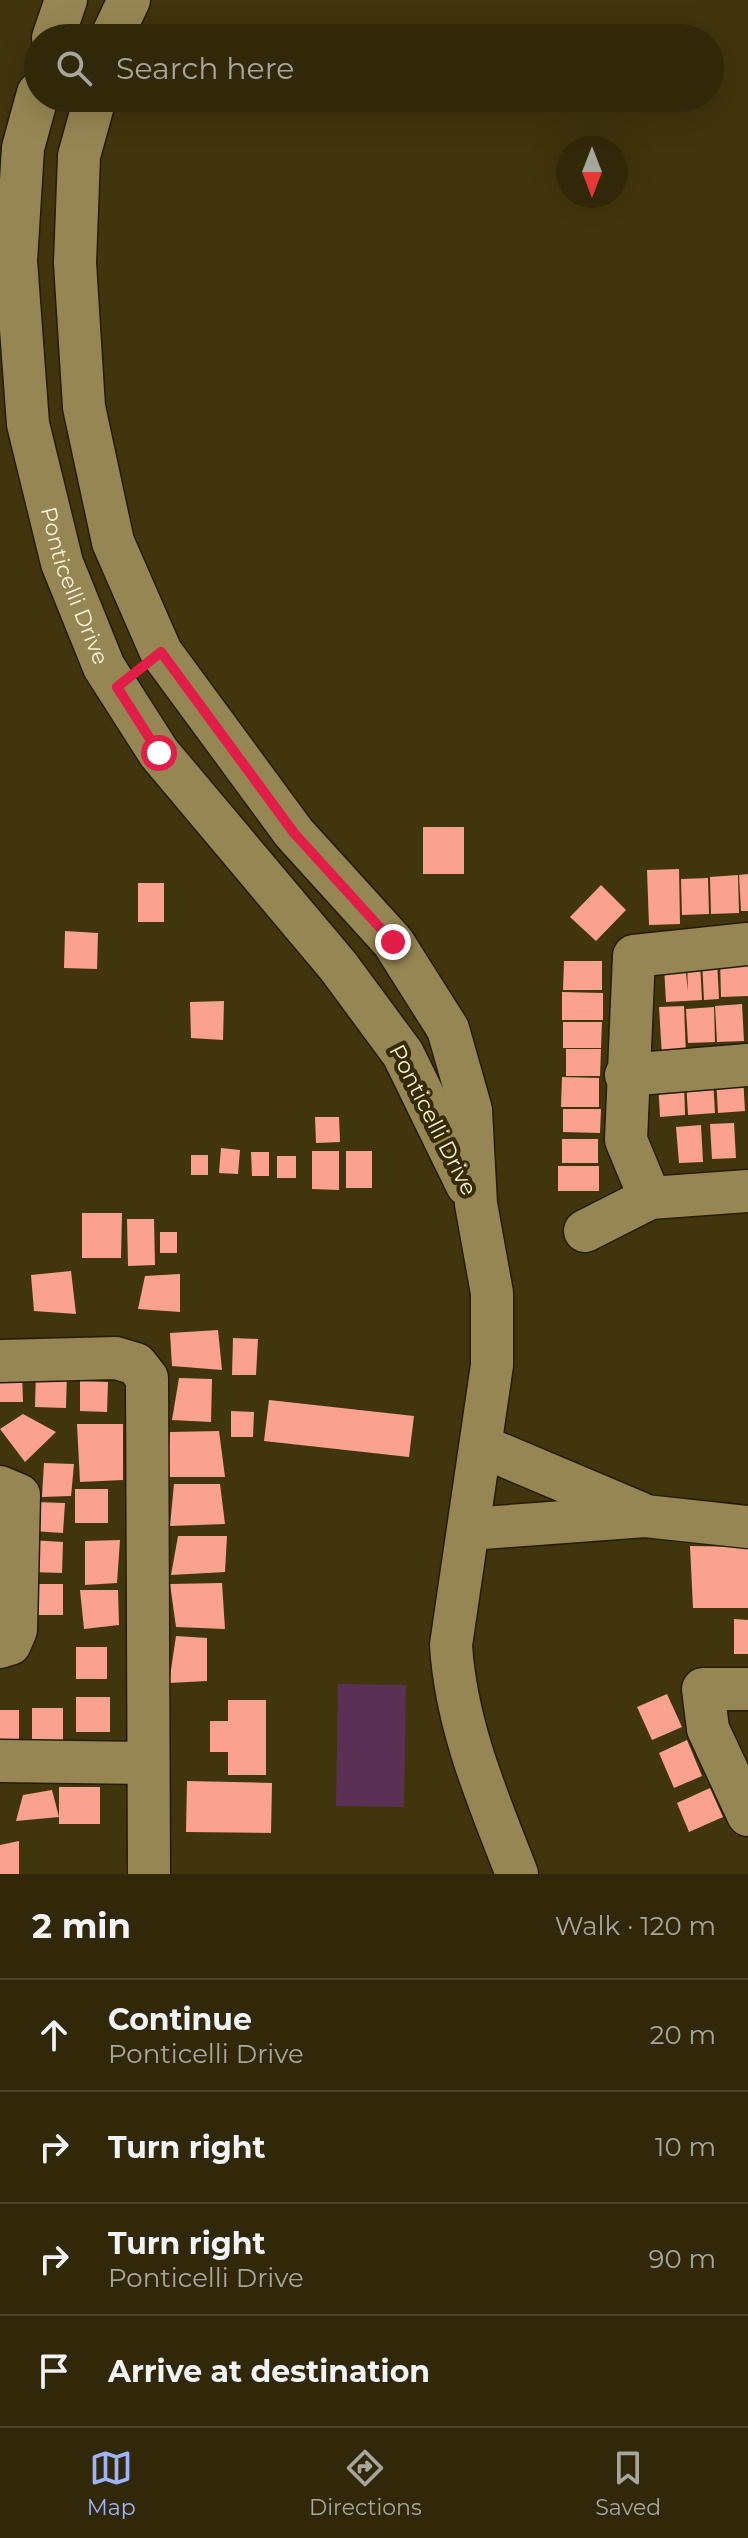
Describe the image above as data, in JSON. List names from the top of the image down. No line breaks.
{"streets":{"street":["Ponticelli Drive"]},"north":"bottom","page":{"search":"Search here","heading":["2 min","Walk · 120 m"],"list":[["Continue","Ponticelli Drive","20 m"],["Turn right","10 m"],["Turn right","Ponticelli Drive","90 m"],"Arrive at destination"],"nav":["Map","Directions","Saved"]}}
